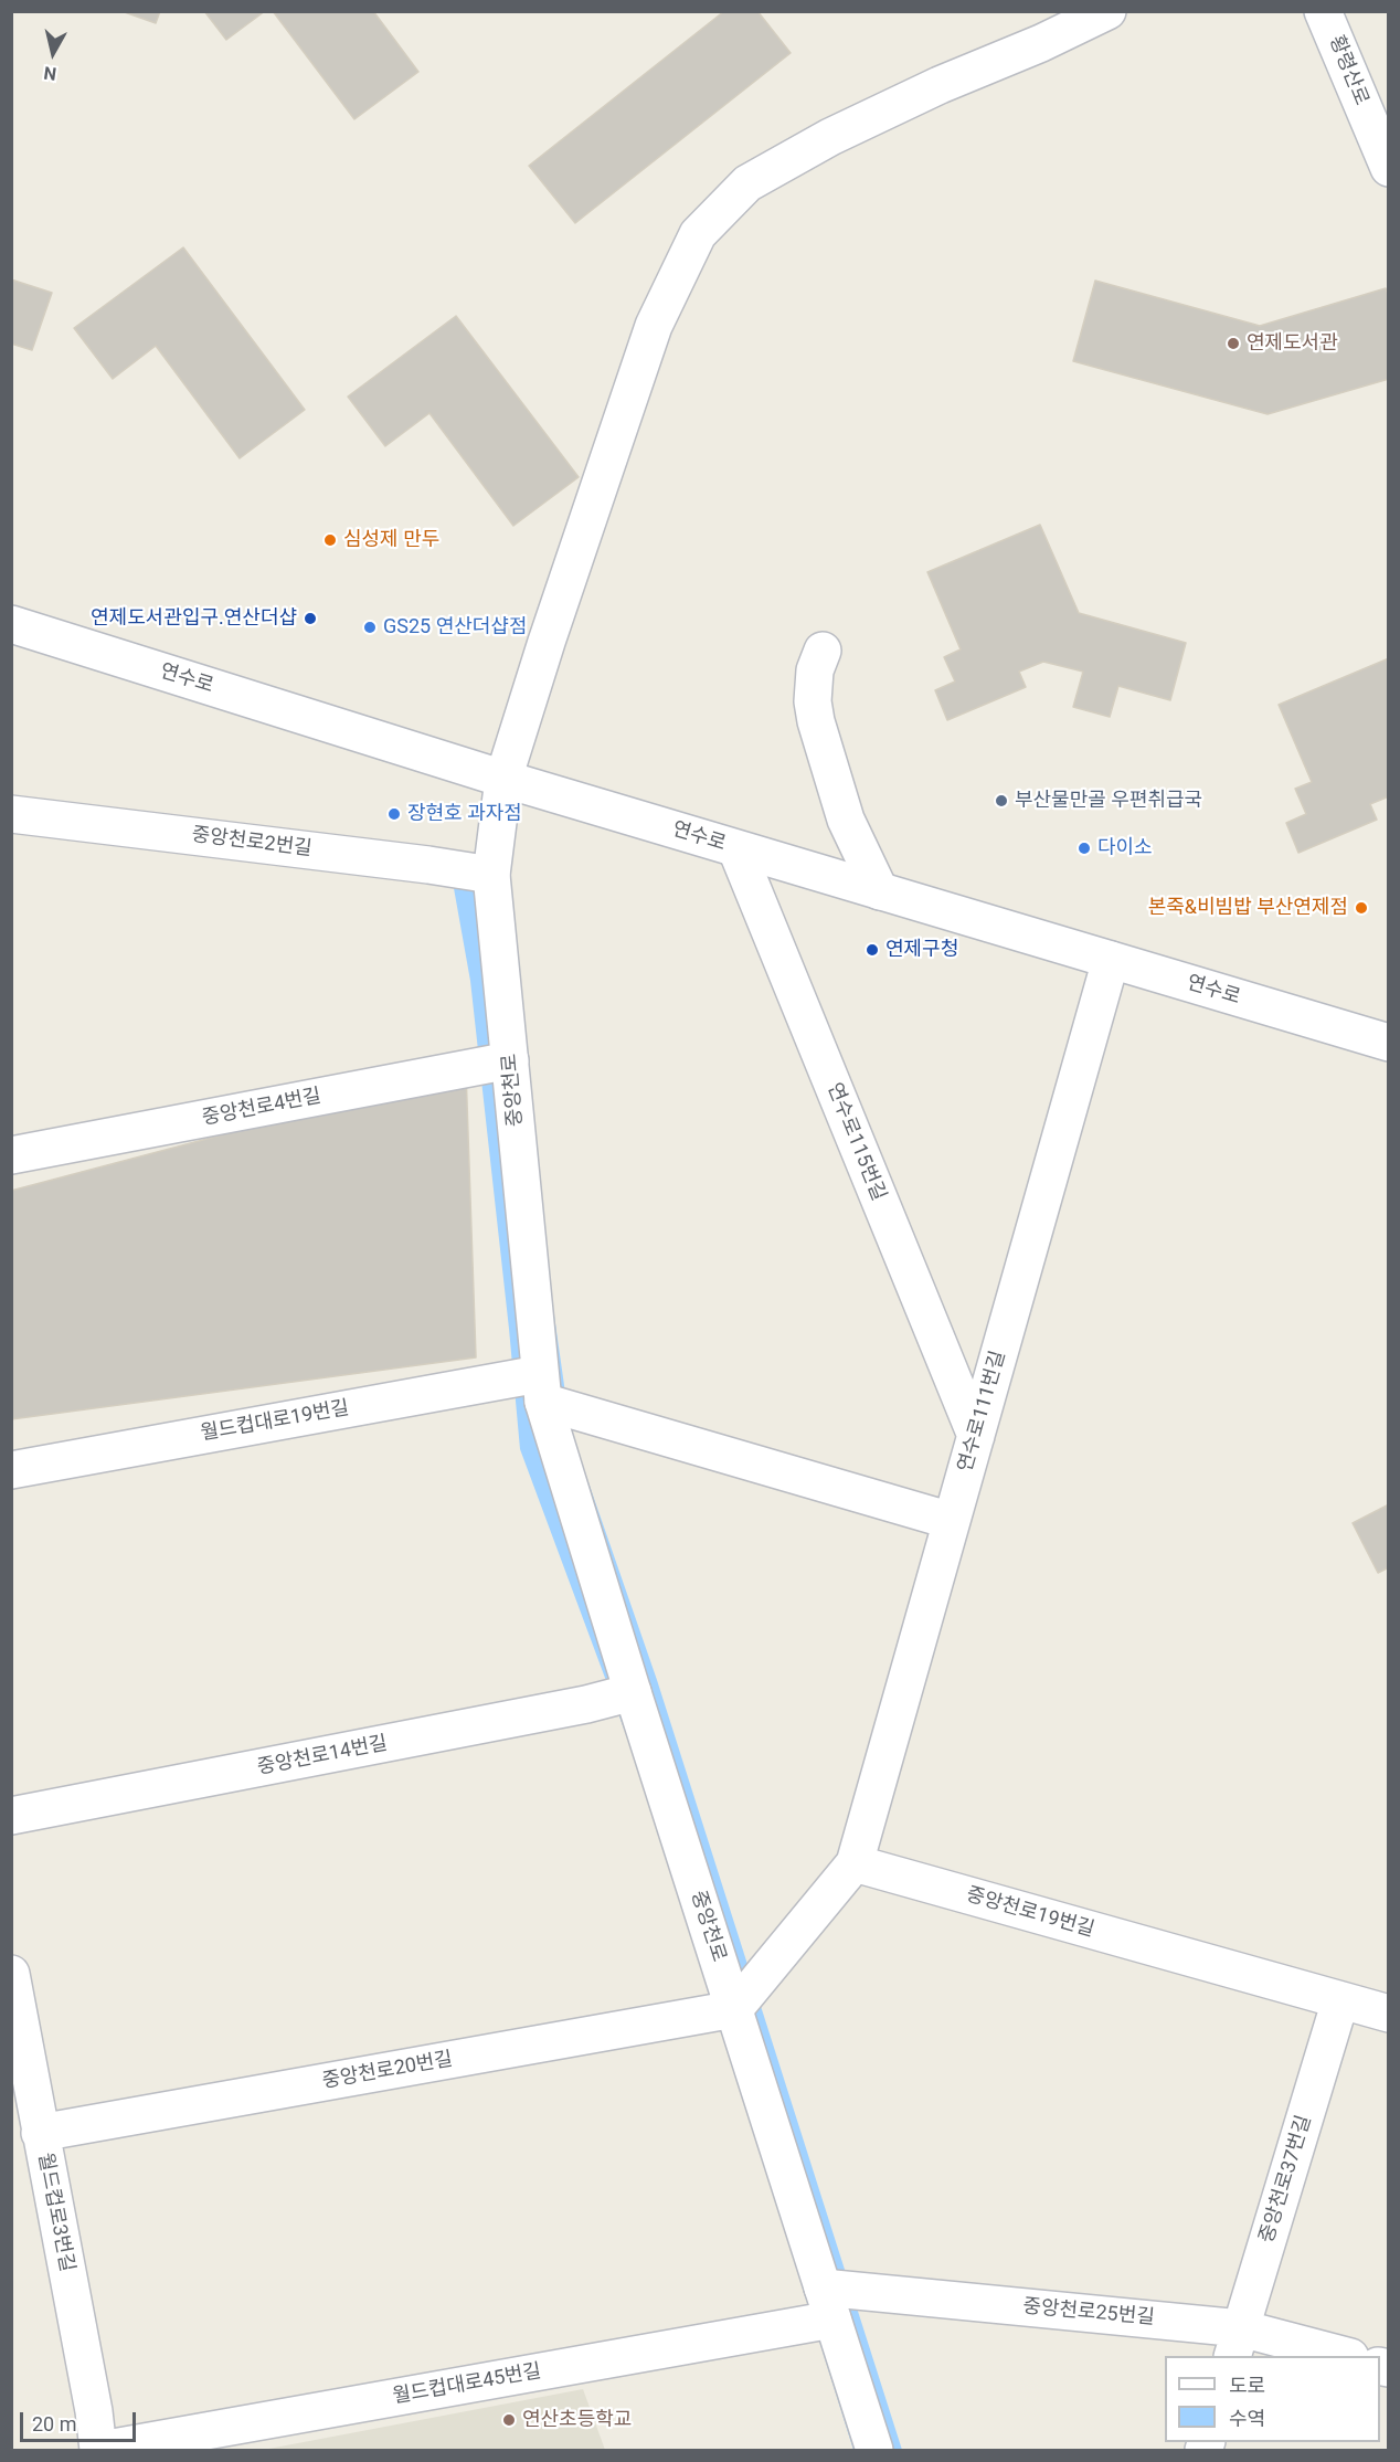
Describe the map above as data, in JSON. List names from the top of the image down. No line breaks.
{"streets":{"street":["황령산로","연수로","중앙천로2번길","중앙천로","중앙천로4번길","연수로115번길","연수로111번길","월드컵대로19번길","중앙천로14번길","중앙천로19번길","중앙천로20번길","중앙천로37번길","월드컵로3번길","중앙천로25번길","월드컵대로45번길"]},"crossings":[["연수로","중앙천로"],["연수로","연수로115번길"],["연수로","연수로111번길"],["중앙천로2번길","중앙천로"],["중앙천로","중앙천로4번길"],["중앙천로","월드컵대로19번길"],["중앙천로","중앙천로14번길"],["중앙천로","중앙천로20번길"],["중앙천로","중앙천로25번길"],["중앙천로","월드컵대로45번길"],["연수로115번길","연수로111번길"],["연수로111번길","중앙천로19번길"],["중앙천로19번길","중앙천로37번길"],["중앙천로20번길","월드컵로3번길"],["중앙천로37번길","중앙천로25번길"],["월드컵로3번길","월드컵대로45번길"],["중앙천로25번길","월드컵대로45번길"]],"places":["연제도서관","심성제 만두","연제도서관입구.연산더샵","GS25 연산더샵점","부산물만골 우편취급국","장현호 과자점","다이소","본죽&비빔밥 부산연제점","연제구청","연산초등학교"],"legend":["도로","수역"],"scale_bar":"20 m","north":"bottom"}
